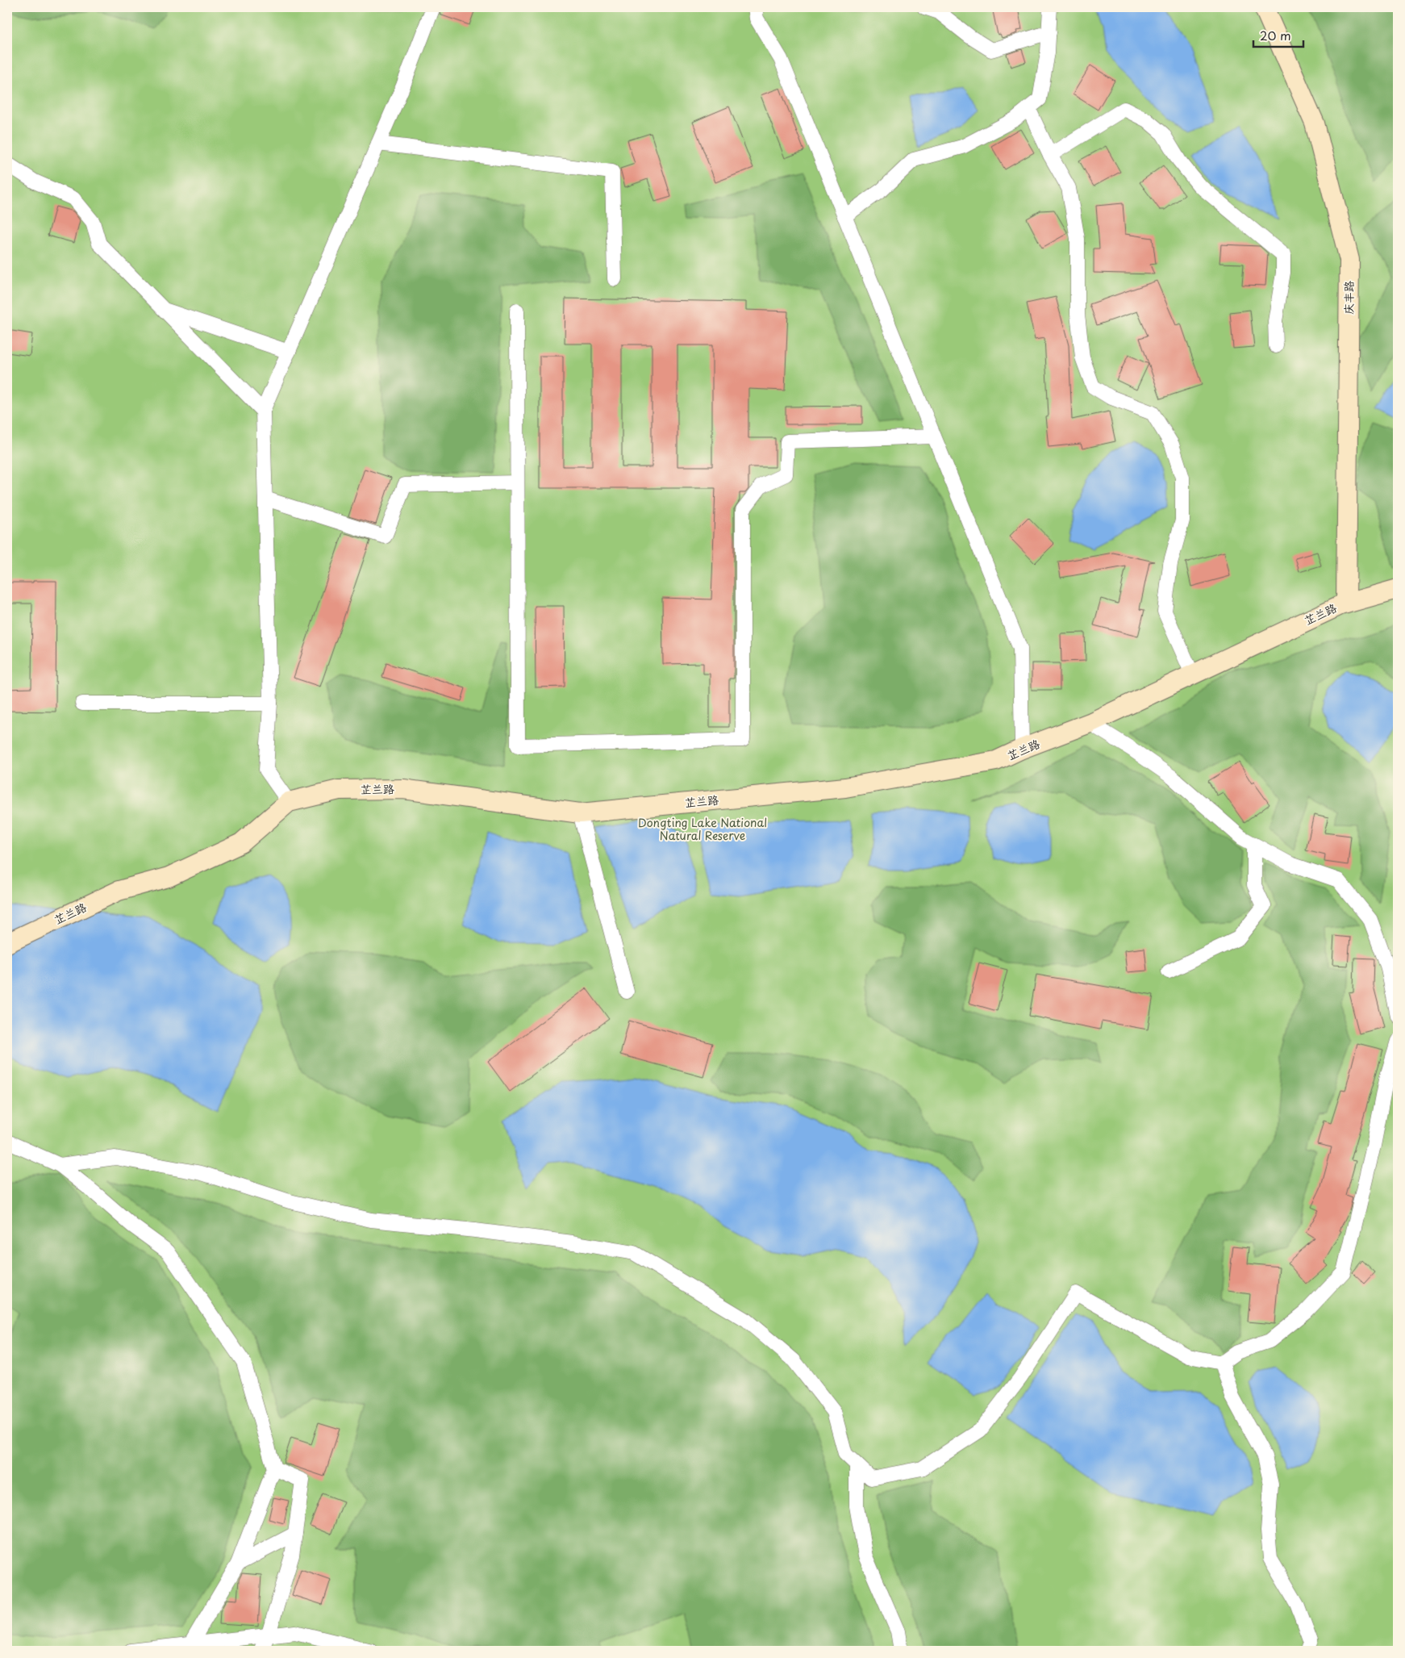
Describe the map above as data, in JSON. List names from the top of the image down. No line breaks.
{"streets":{"street":["庆丰路","芷兰路"]},"crossings":[["庆丰路","芷兰路"]],"parks":["Dongting Lake National Natural Reserve"],"scale_bar":"20 m"}
